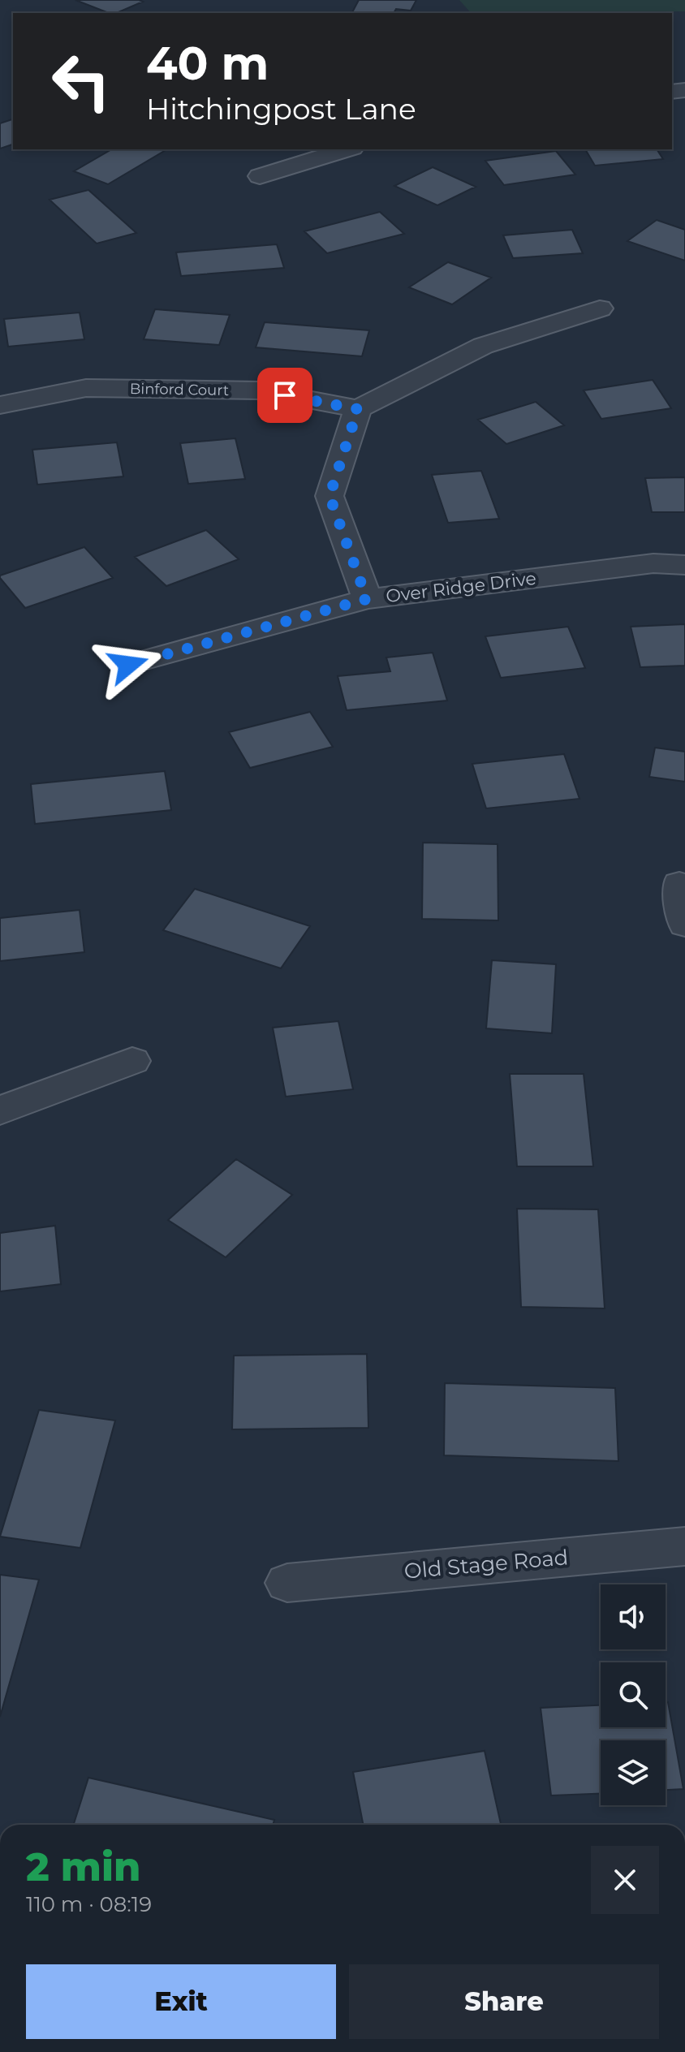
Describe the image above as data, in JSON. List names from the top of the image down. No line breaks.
{"streets":{"street":["Binford Court","Over Ridge Drive","Old Stage Road"]},"page":{"turn":["40 m","Hitchingpost Lane"],"heading":["2 min","110 m · 08:19"],"buttons":["Exit","Share"]}}
